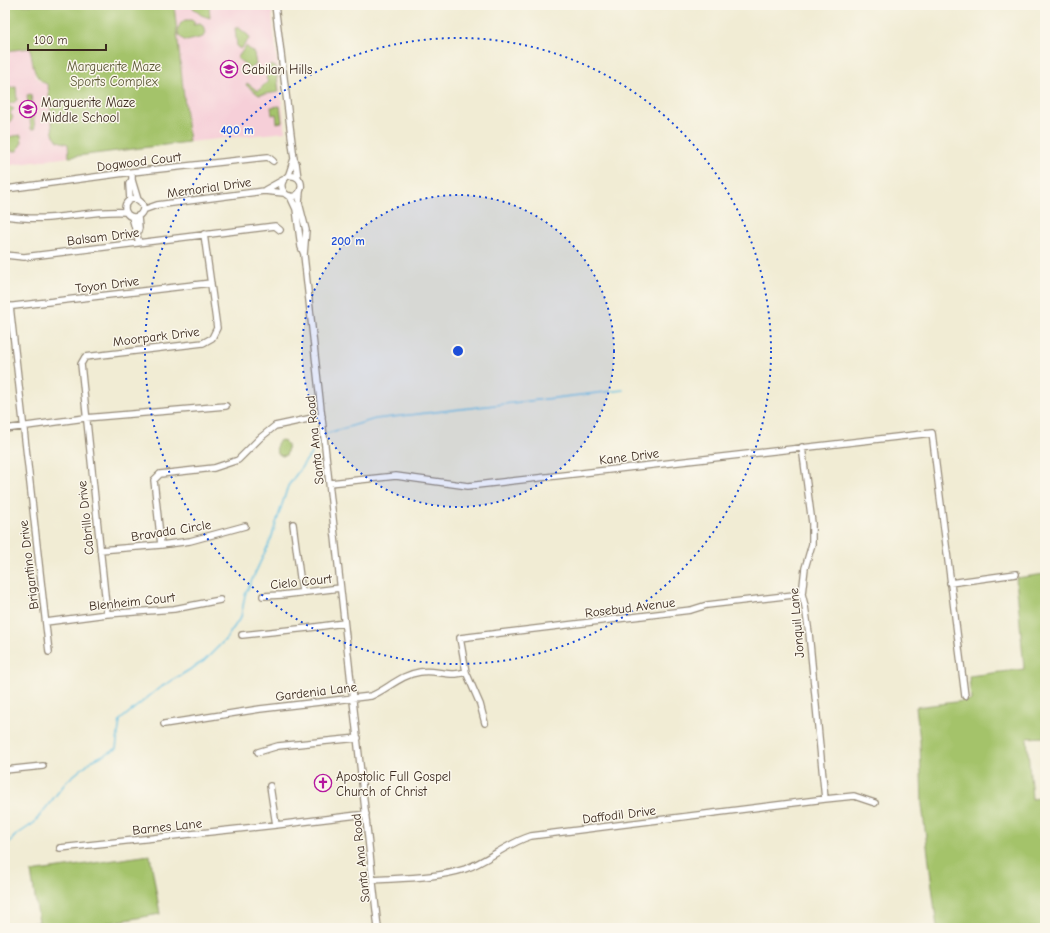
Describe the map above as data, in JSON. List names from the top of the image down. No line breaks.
{"streets":{"street":["Dogwood Court","Memorial Drive","Balsam Drive","Toyon Drive","Moorpark Drive","Santa Ana Road","Kane Drive","Cabrillo Drive","Bravada Circle","Brigantino Drive","Cielo Court","Blenheim Court","Rosebud Avenue","Jonquil Lane","Gardenia Lane","Daffodil Drive","Barnes Lane"]},"crossings":[["Balsam Drive","Moorpark Drive"],["Toyon Drive","Moorpark Drive"],["Toyon Drive","Brigantino Drive"],["Moorpark Drive","Cabrillo Drive"],["Santa Ana Road","Kane Drive"],["Santa Ana Road","Cielo Court"],["Santa Ana Road","Gardenia Lane"],["Santa Ana Road","Daffodil Drive"],["Santa Ana Road","Barnes Lane"],["Kane Drive","Jonquil Lane"],["Cabrillo Drive","Bravada Circle"],["Cabrillo Drive","Blenheim Court"],["Brigantino Drive","Blenheim Court"],["Rosebud Avenue","Jonquil Lane"],["Rosebud Avenue","Gardenia Lane"],["Jonquil Lane","Daffodil Drive"]],"parks":["Marguerite Maze Sports Complex"],"places":{"school or university":["Gabilan Hills","Marguerite Maze Middle School"],"church":["Apostolic Full Gospel Church of Christ"]},"scale_bar":"100 m","rings":["400 m","200 m"]}
